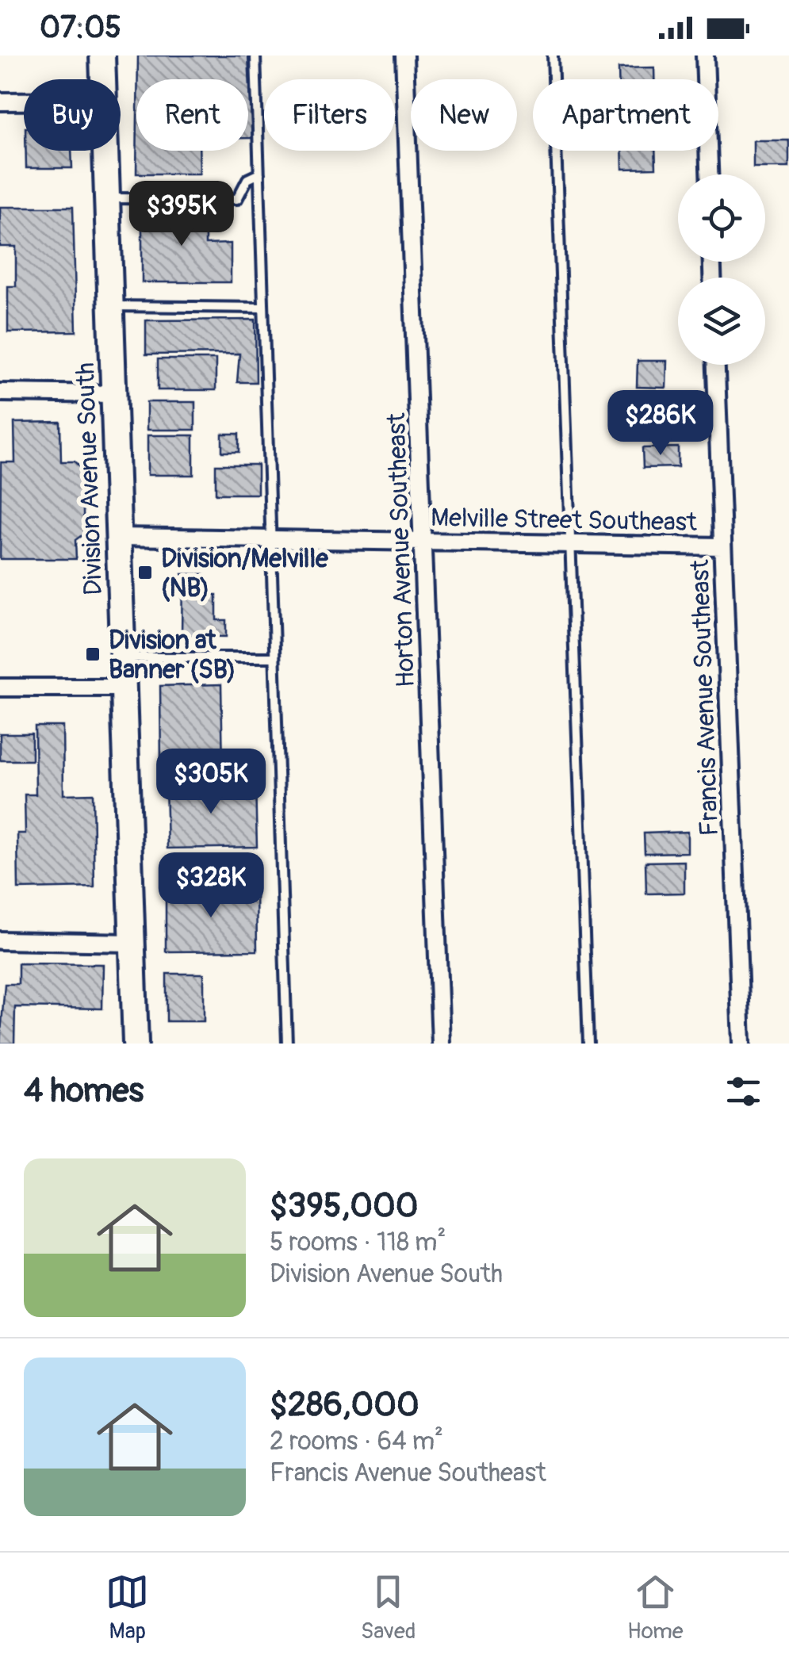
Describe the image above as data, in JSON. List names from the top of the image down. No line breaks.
{"streets":{"main road":["Division Avenue South"],"street":["Melville Street Southeast","Horton Avenue Southeast","Francis Avenue Southeast"]},"crossings":[["Division Avenue South","Melville Street Southeast"],["Melville Street Southeast","Horton Avenue Southeast"],["Melville Street Southeast","Francis Avenue Southeast"]],"places":{"transit":["Division/Melville (NB)","Division at Banner (SB)"]},"page":{"status":"07:05","chip":["Buy","Rent","Filters","New","Apartment"],"price":["$395K","$286K","$305K","$328K"],"heading":"4 homes","list":[{"name":"$395,000","note":"5 rooms · 118 m² · Division Avenue South"},{"name":"$286,000","note":"2 rooms · 64 m² · Francis Avenue Southeast"}],"tabs":["Map","Saved","Home"]}}
